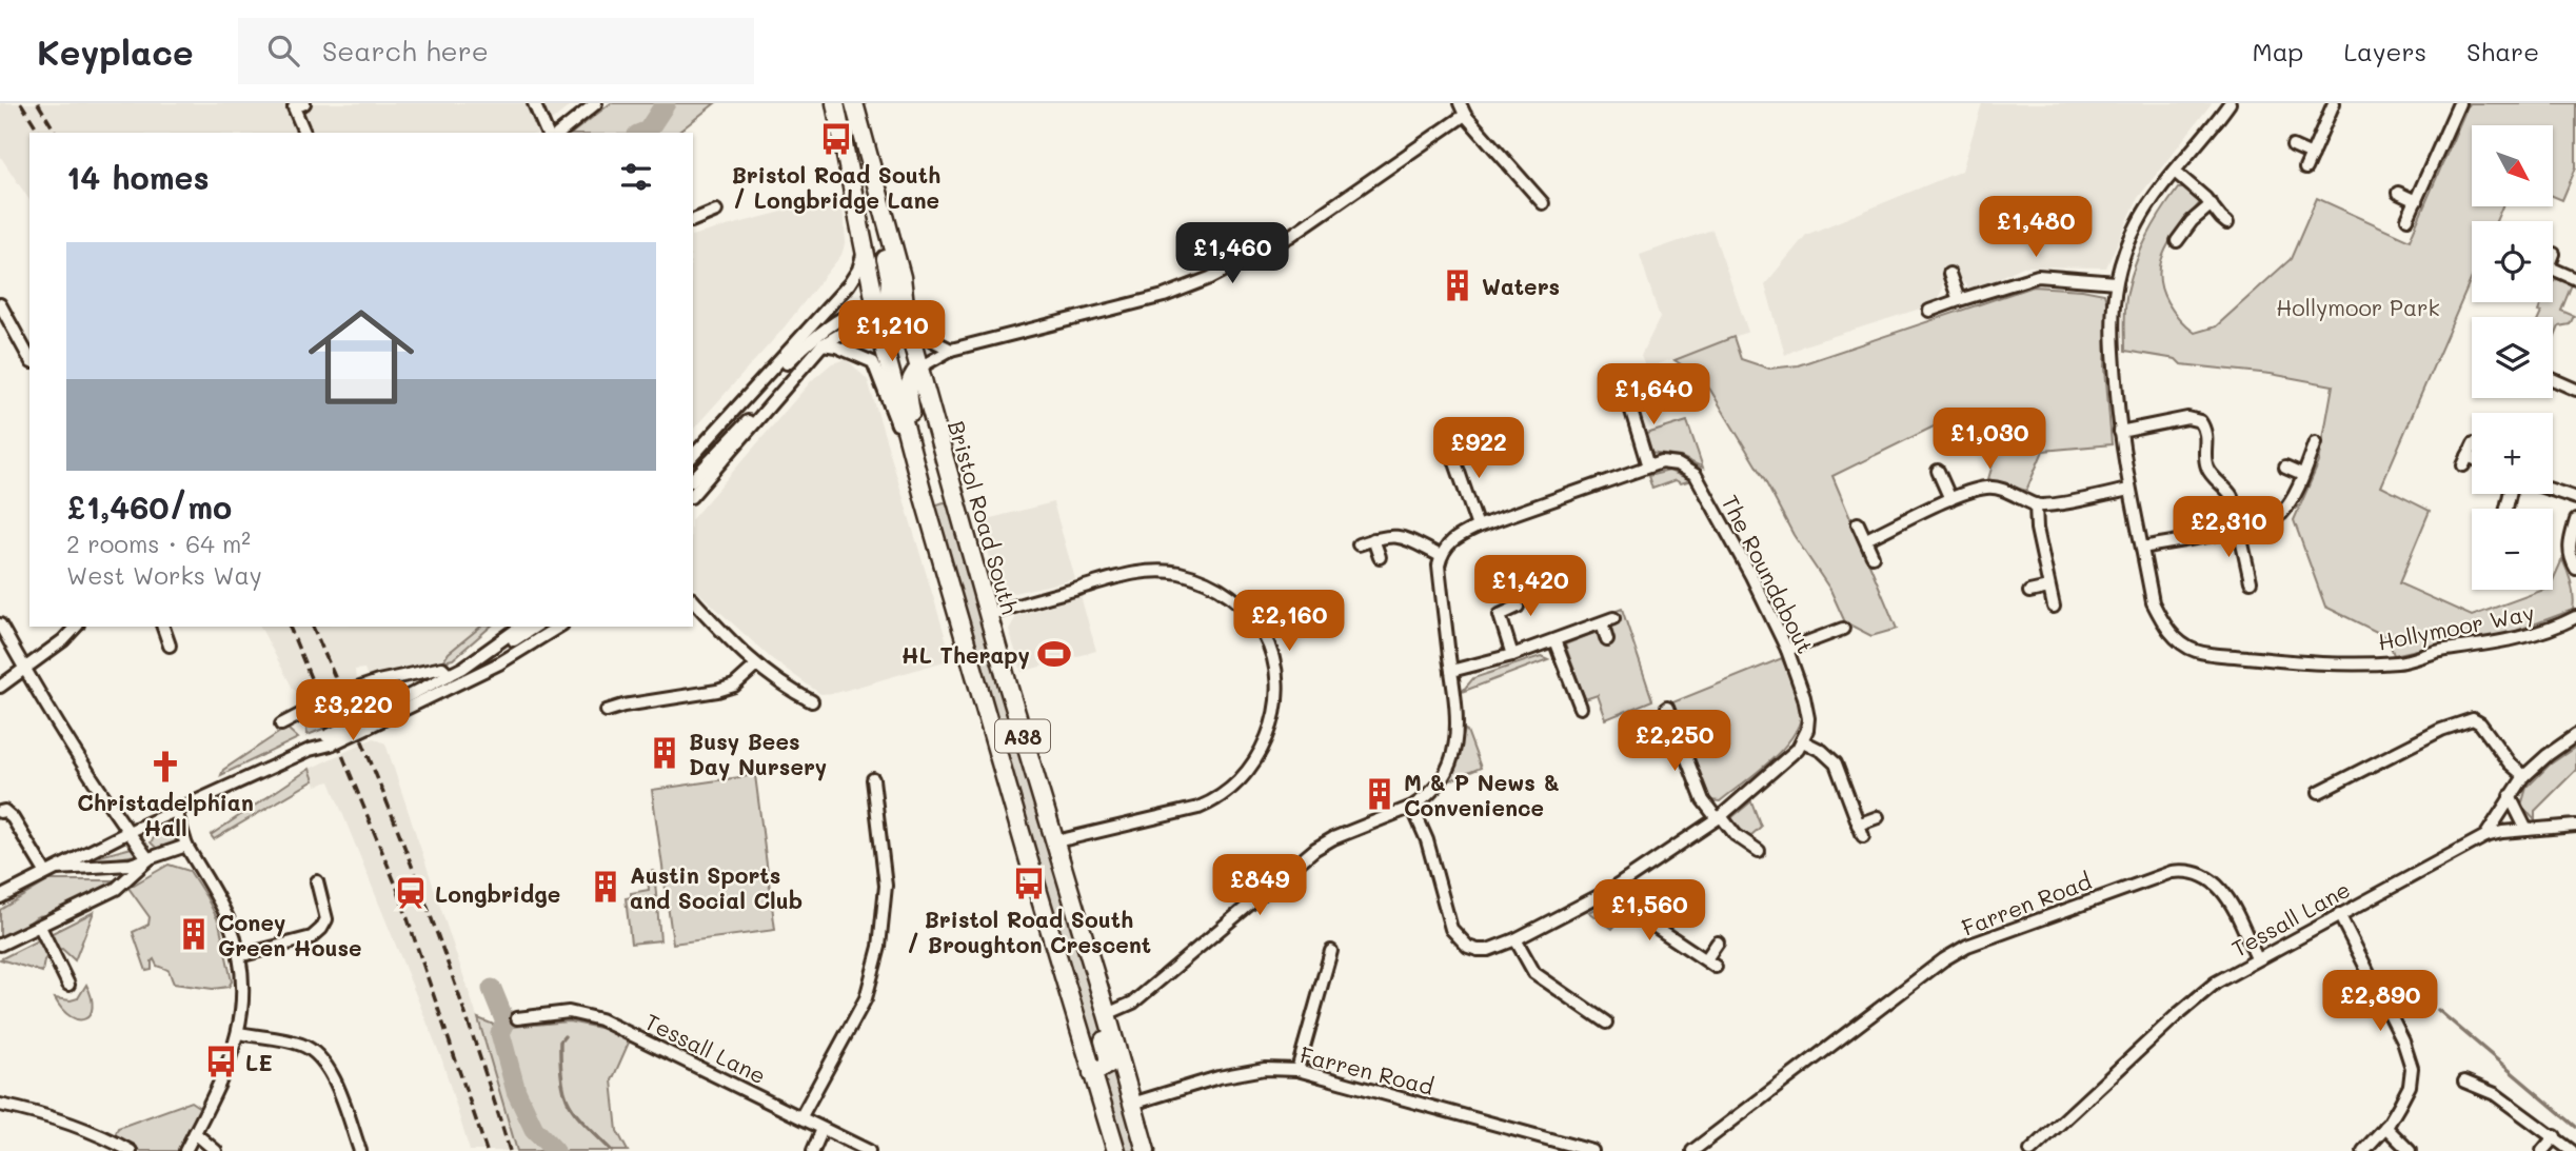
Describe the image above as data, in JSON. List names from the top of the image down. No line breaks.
{"streets":{"highway":["Bristol Road South","A38"],"street":["The Roundabout","Hollymoor Way","Farren Road","Tessall Lane"]},"crossings":[["Bristol Road South","Farren Road"],["Farren Road","Tessall Lane"]],"parks":["Hollymoor Park"],"places":{"bus stop":["Bristol Road South / Longbridge Lane","Bristol Road South / Broughton Crescent","LE"],"building":["Waters","Busy Bees Day Nursery","M & P News & Convenience","Austin Sports and Social Club","Coney Green House"],"sports":["HL Therapy"],"church":["Christadelphian Hall"],"station":["Longbridge"]},"north":"bottom right","page":{"header":"Keyplace","search":"Search here","nav":["Map","Layers","Share"],"map_buttons":["+","−"],"heading":"14 homes","price":["£1,480","£1,460","£1,210","£1,640","£1,030","£922","£2,310","£1,420","£2,160","£3,220","£2,250","£849","£1,560","£2,890"],"list":[{"name":"£1,460/mo","note":"2 rooms · 64 m² · West Works Way"}]}}
